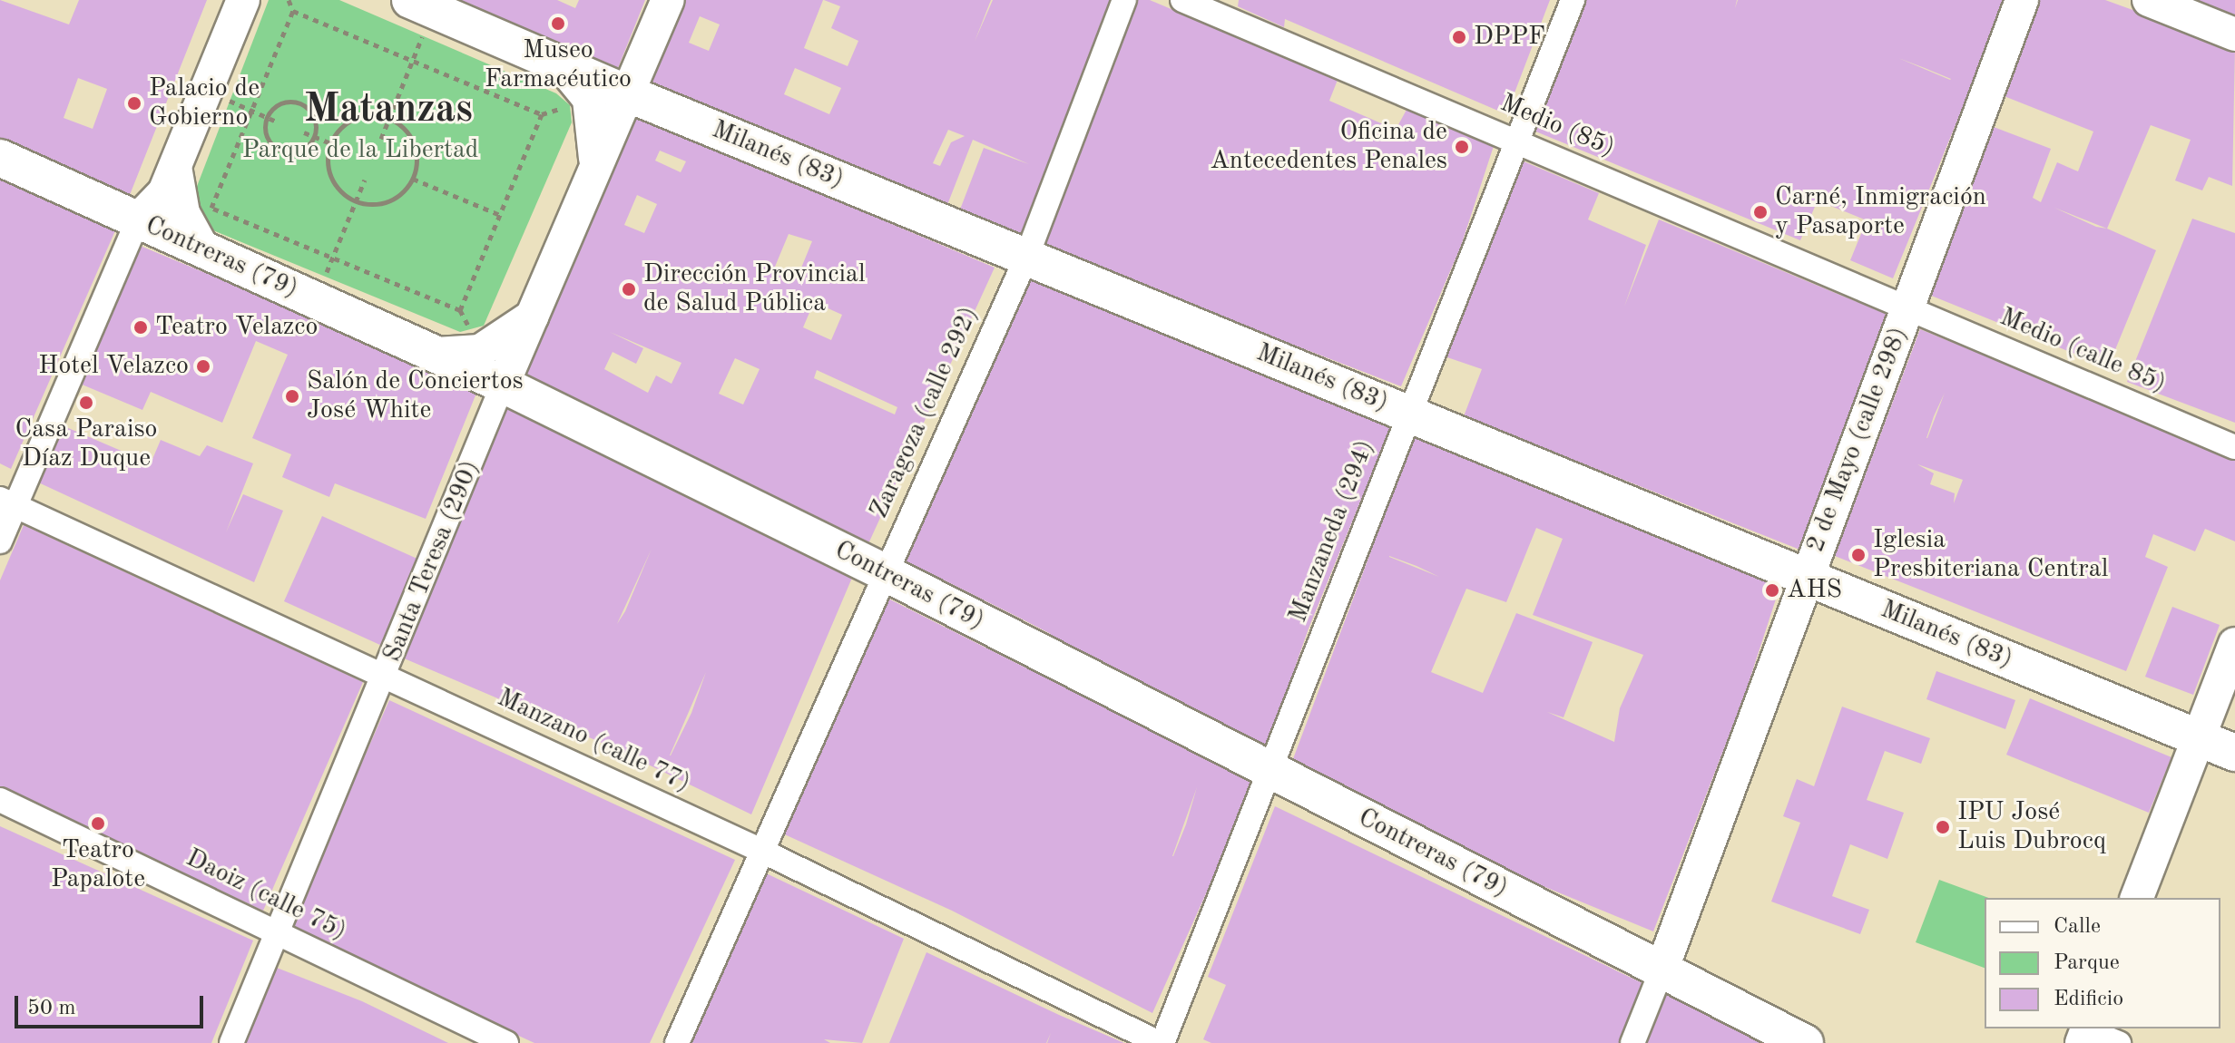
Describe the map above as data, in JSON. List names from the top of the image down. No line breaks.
{"streets":{"main road":["Milanés (83)","Contreras (79)","2 de Mayo (calle 298)","Santa Teresa (290)"],"street":["Medio (85)","Medio (calle 85)","Zaragoza (calle 292)","Manzaneda (294)","Manzano (calle 77)","Daoiz (calle 75)"]},"crossings":[["Medio (85)","Medio (calle 85)"],["Medio (85)","2 de Mayo (calle 298)"],["Medio (85)","Manzaneda (294)"],["Milanés (83)","Zaragoza (calle 292)"],["Milanés (83)","2 de Mayo (calle 298)"],["Milanés (83)","Manzaneda (294)"],["Milanés (83)","Santa Teresa (290)"],["Contreras (79)","Zaragoza (calle 292)"],["Contreras (79)","2 de Mayo (calle 298)"],["Contreras (79)","Manzaneda (294)"],["Contreras (79)","Santa Teresa (290)"],["Medio (calle 85)","2 de Mayo (calle 298)"],["Zaragoza (calle 292)","Manzano (calle 77)"],["Manzaneda (294)","Manzano (calle 77)"],["Santa Teresa (290)","Manzano (calle 77)"],["Santa Teresa (290)","Daoiz (calle 75)"]],"districts":["Matanzas"],"parks":["Parque de la Libertad"],"places":["Museo Farmacéutico","DPPF","Palacio de Gobierno","Oficina de Antecedentes Penales","Carné, Inmigración y Pasaporte","Dirección Provincial de Salud Pública","Teatro Velazco","Hotel Velazco","Salón de Conciertos José White","Casa Paraiso Díaz Duque","Iglesia Presbiteriana Central","AHS","Teatro Papalote","IPU José Luis Dubrocq"],"legend":["Calle","Parque","Edificio"],"scale_bar":"50 m"}
